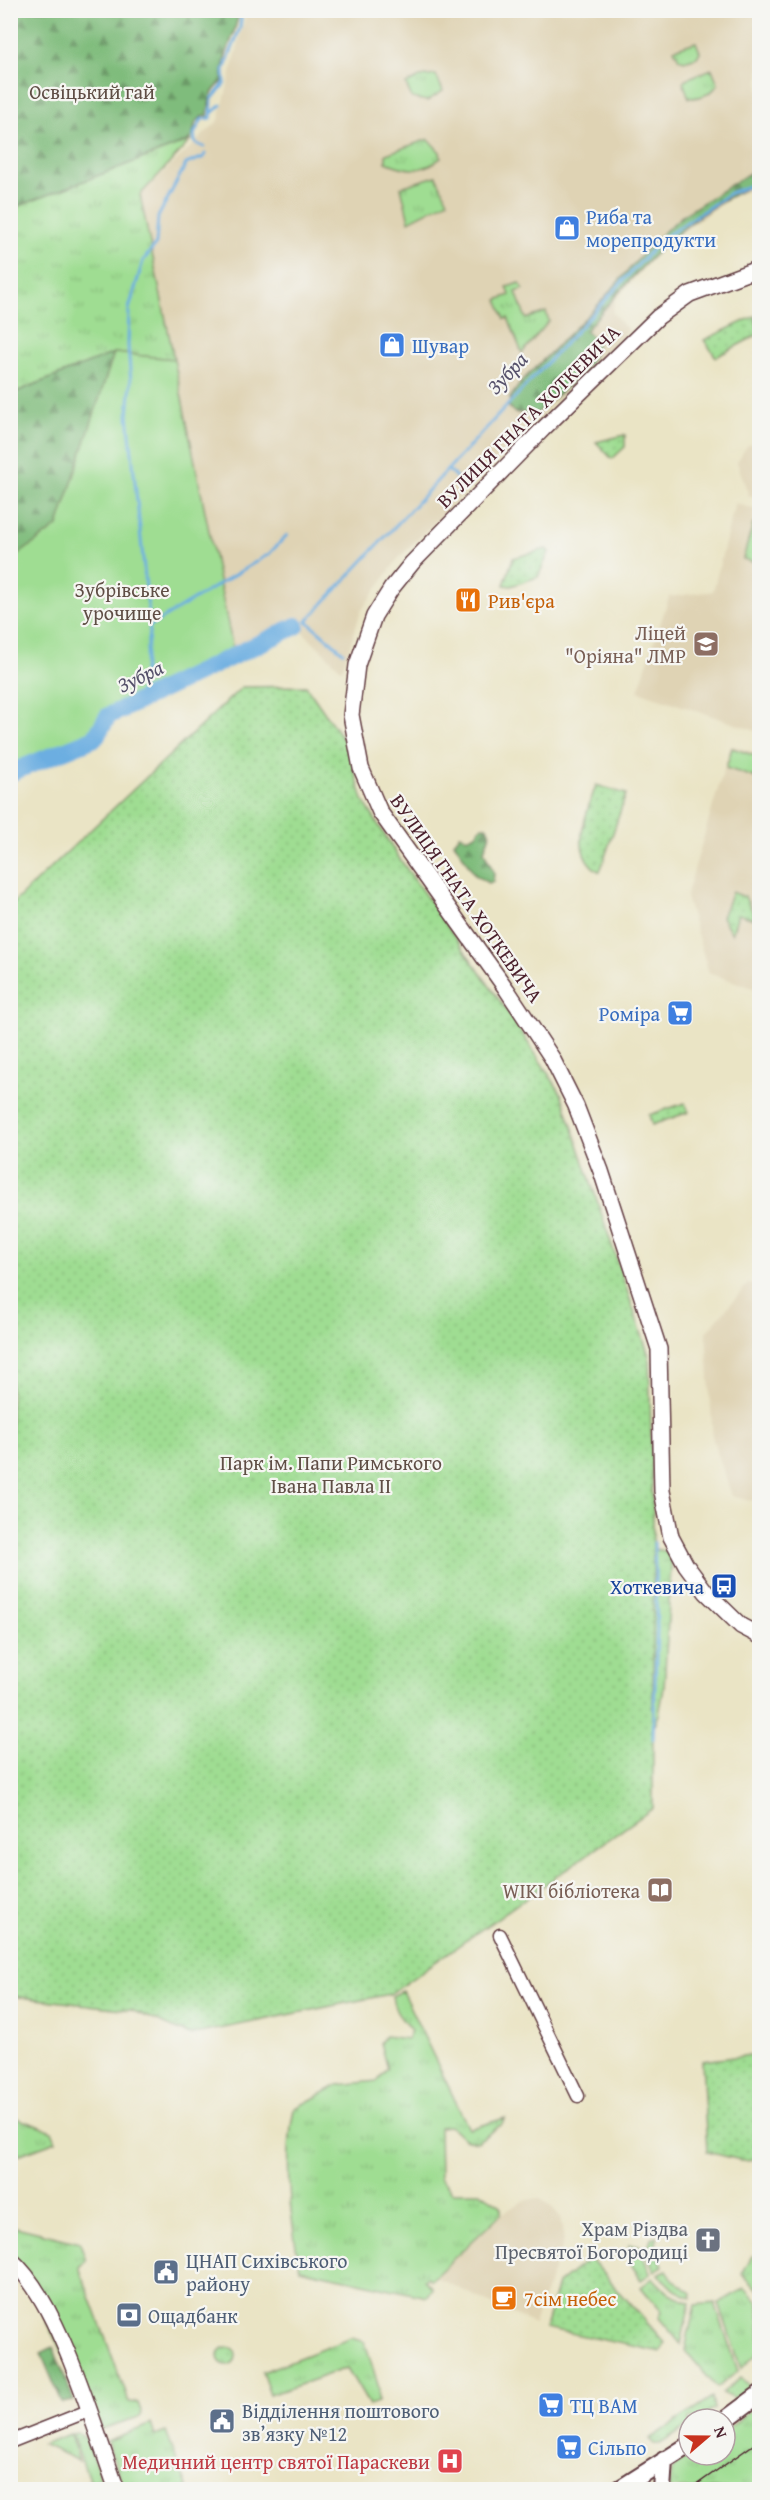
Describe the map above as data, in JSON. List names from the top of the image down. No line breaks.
{"streets":{"street":["ВУЛИЦЯ ГНАТА ХОТКЕВИЧА"]},"water":["Зубра"],"parks":["Освіцький гай","Зубрівське урочище","Парк ім. Папи Римського Івана Павла ІІ"],"places":{"shop":["Риба та морепродукти","Шувар"],"restaurant":["Рив'єра"],"school or university":["Ліцей \"Оріяна\" ЛМР"],"supermarket":["Роміра","ТЦ ВАМ","Сільпо"],"bus stop":["Хоткевича"],"library":["WIKI бібліотека"],"church":["Храм Різдва Пресвятої Богородиці"],"public building":["ЦНАП Сихівського району","Відділення поштового зв’язку №12"],"cafe":["7сім небес"],"bank":["Ощадбанк"],"hospital":["Медичний центр святої Параскеви"]},"north":"right"}
